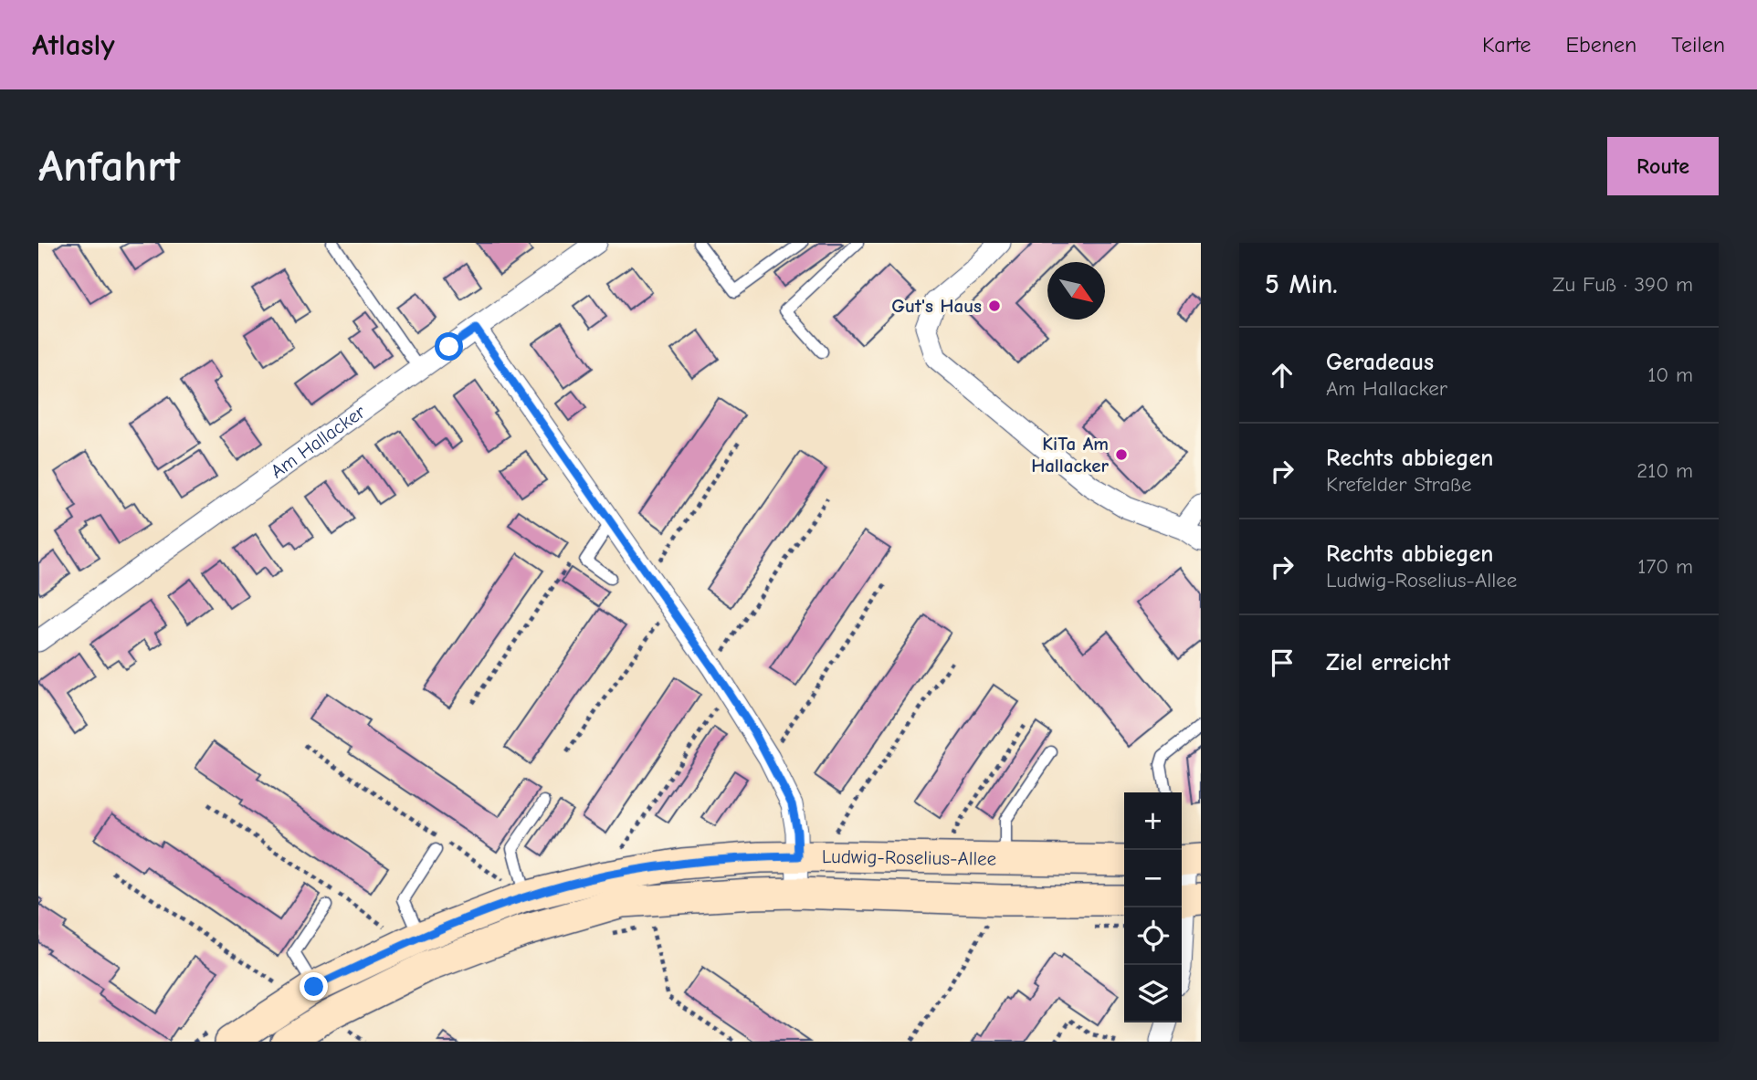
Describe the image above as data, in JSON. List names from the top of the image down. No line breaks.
{"streets":{"main road":["Ludwig-Roselius-Allee"],"street":["Am Hallacker"]},"places":["Gut's Haus","KiTa Am Hallacker"],"north":"bottom right","page":{"header":"Atlasly","nav":["Karte","Ebenen","Teilen"],"buttons":"Route","title":"Anfahrt","heading":["5 Min.","Zu Fuß · 390 m"],"list":[["Geradeaus","Am Hallacker","10 m"],["Rechts abbiegen","Krefelder Straße","210 m"],["Rechts abbiegen","Ludwig-Roselius-Allee","170 m"],"Ziel erreicht"],"map_buttons":["+","−"]}}
